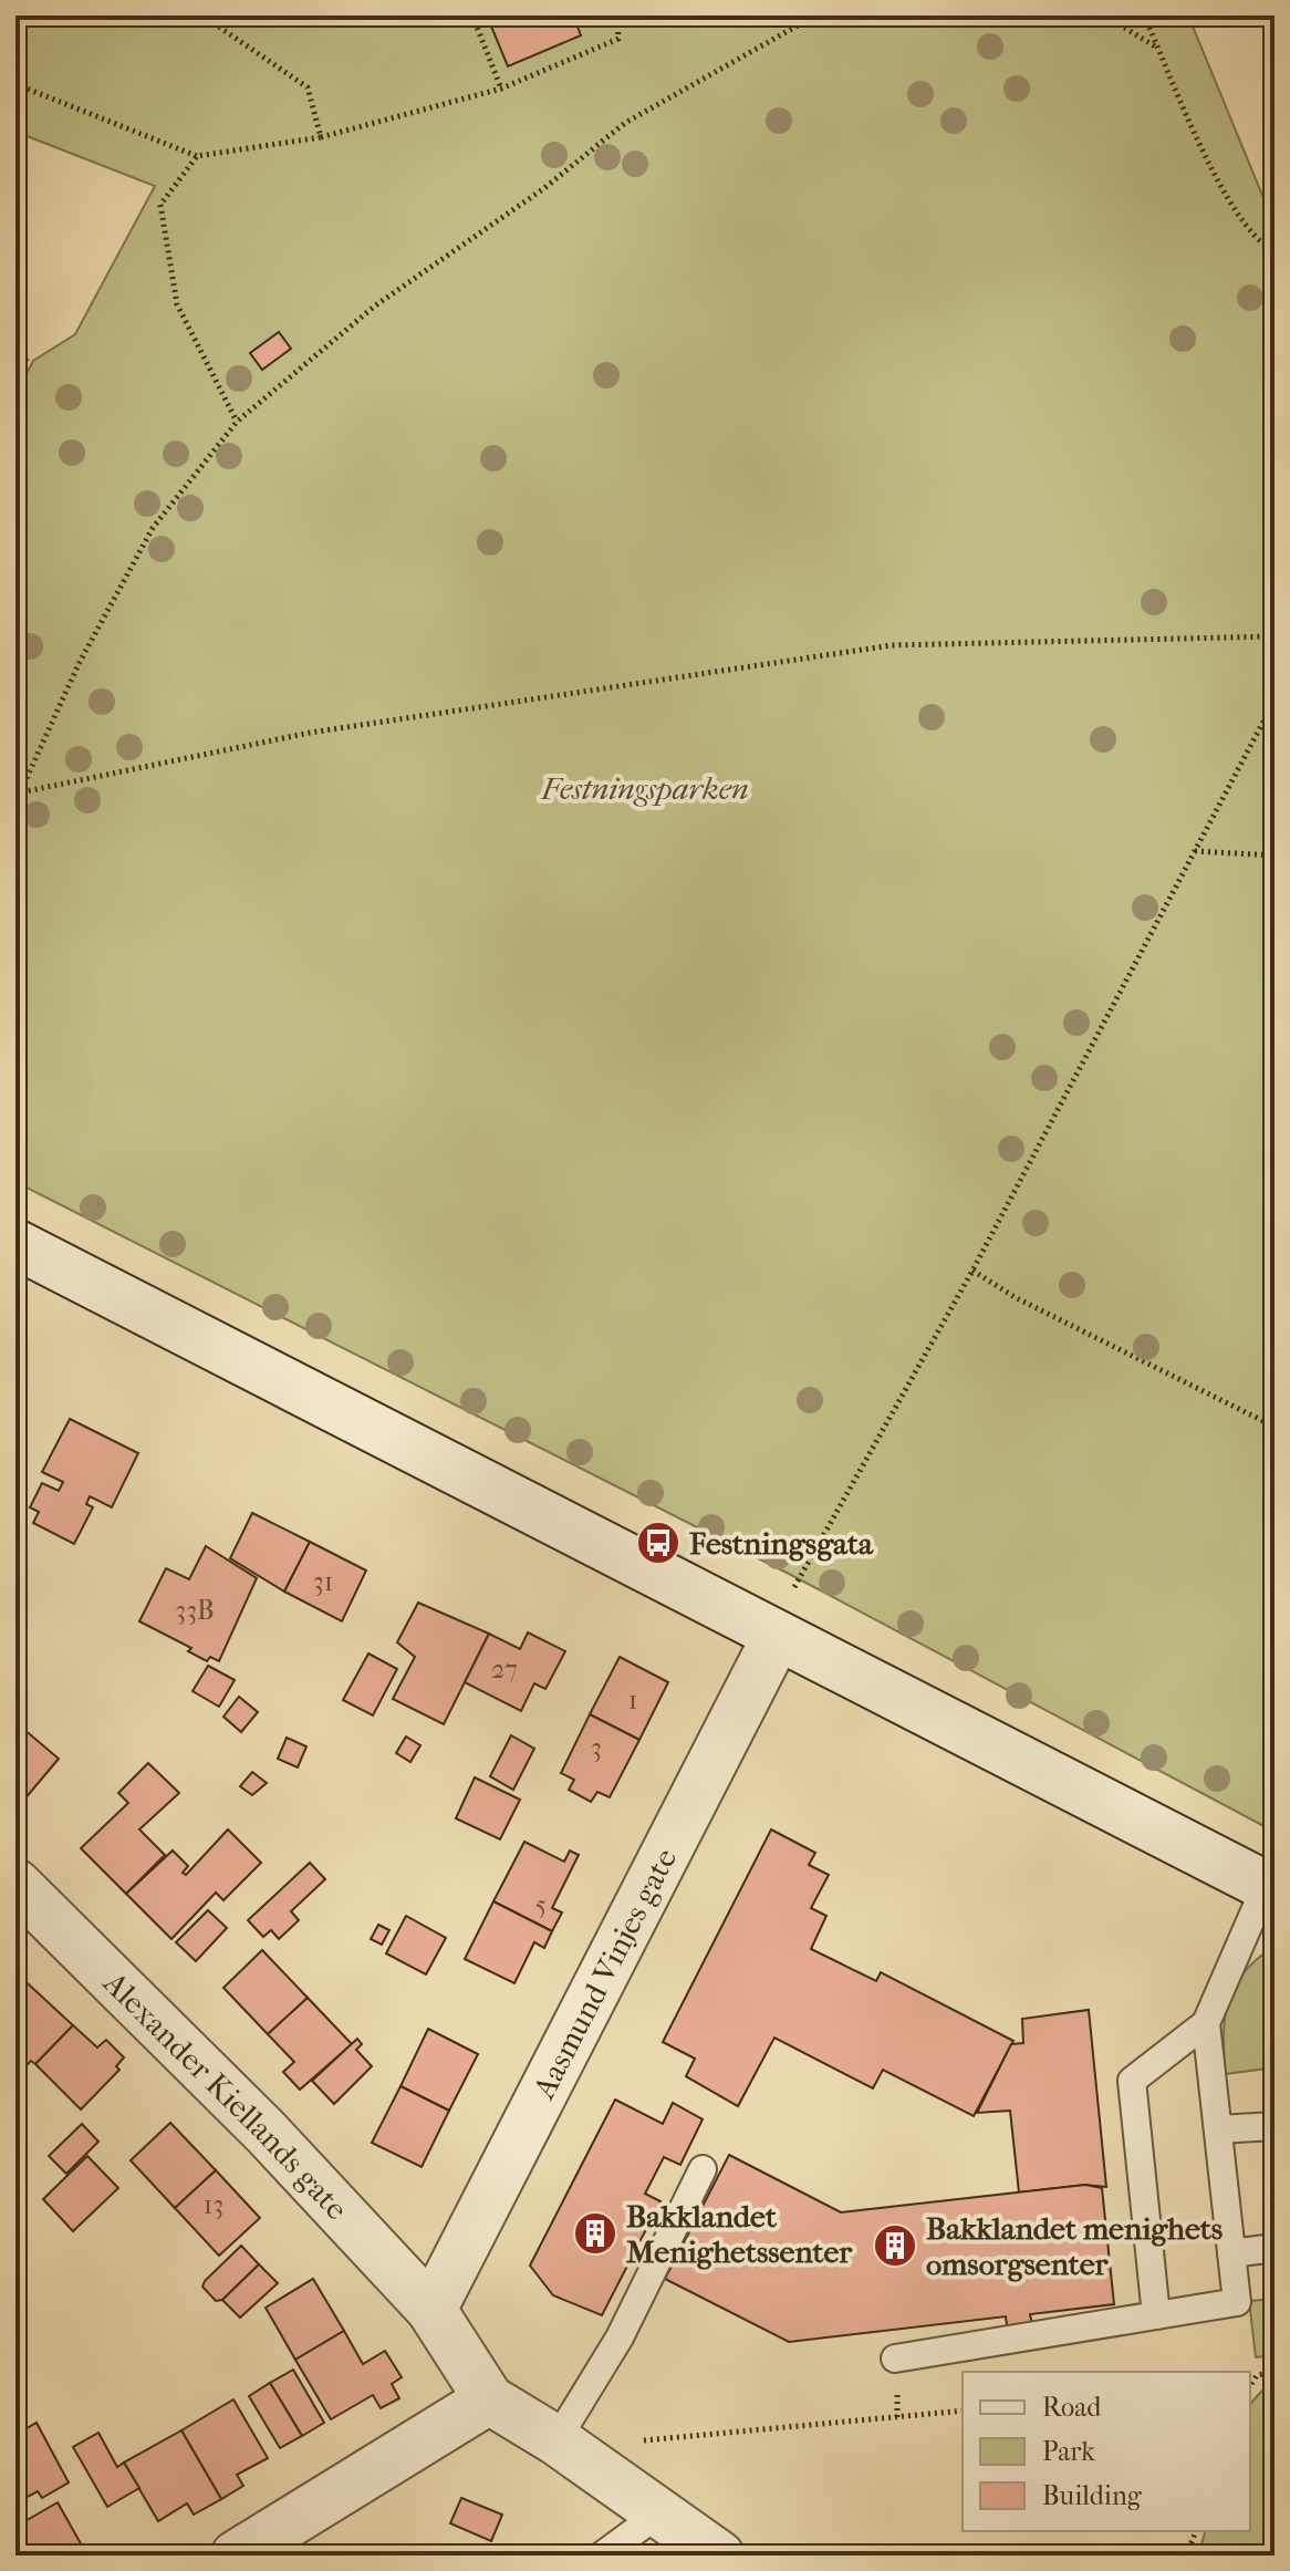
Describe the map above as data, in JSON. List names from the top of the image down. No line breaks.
{"streets":{"street":["Aasmund Vinjes gate","Alexander Kiellands gate"]},"crossings":[["Aasmund Vinjes gate","Alexander Kiellands gate"]],"parks":["Festningsparken"],"places":{"bus stop":["Festningsgata"],"building":["Bakklandet Menighetssenter","Bakklandet menighets omsorgsenter"]},"house_numbers":["31","33B","27","1","3","5","13"],"legend":["Road","Park","Building"]}
